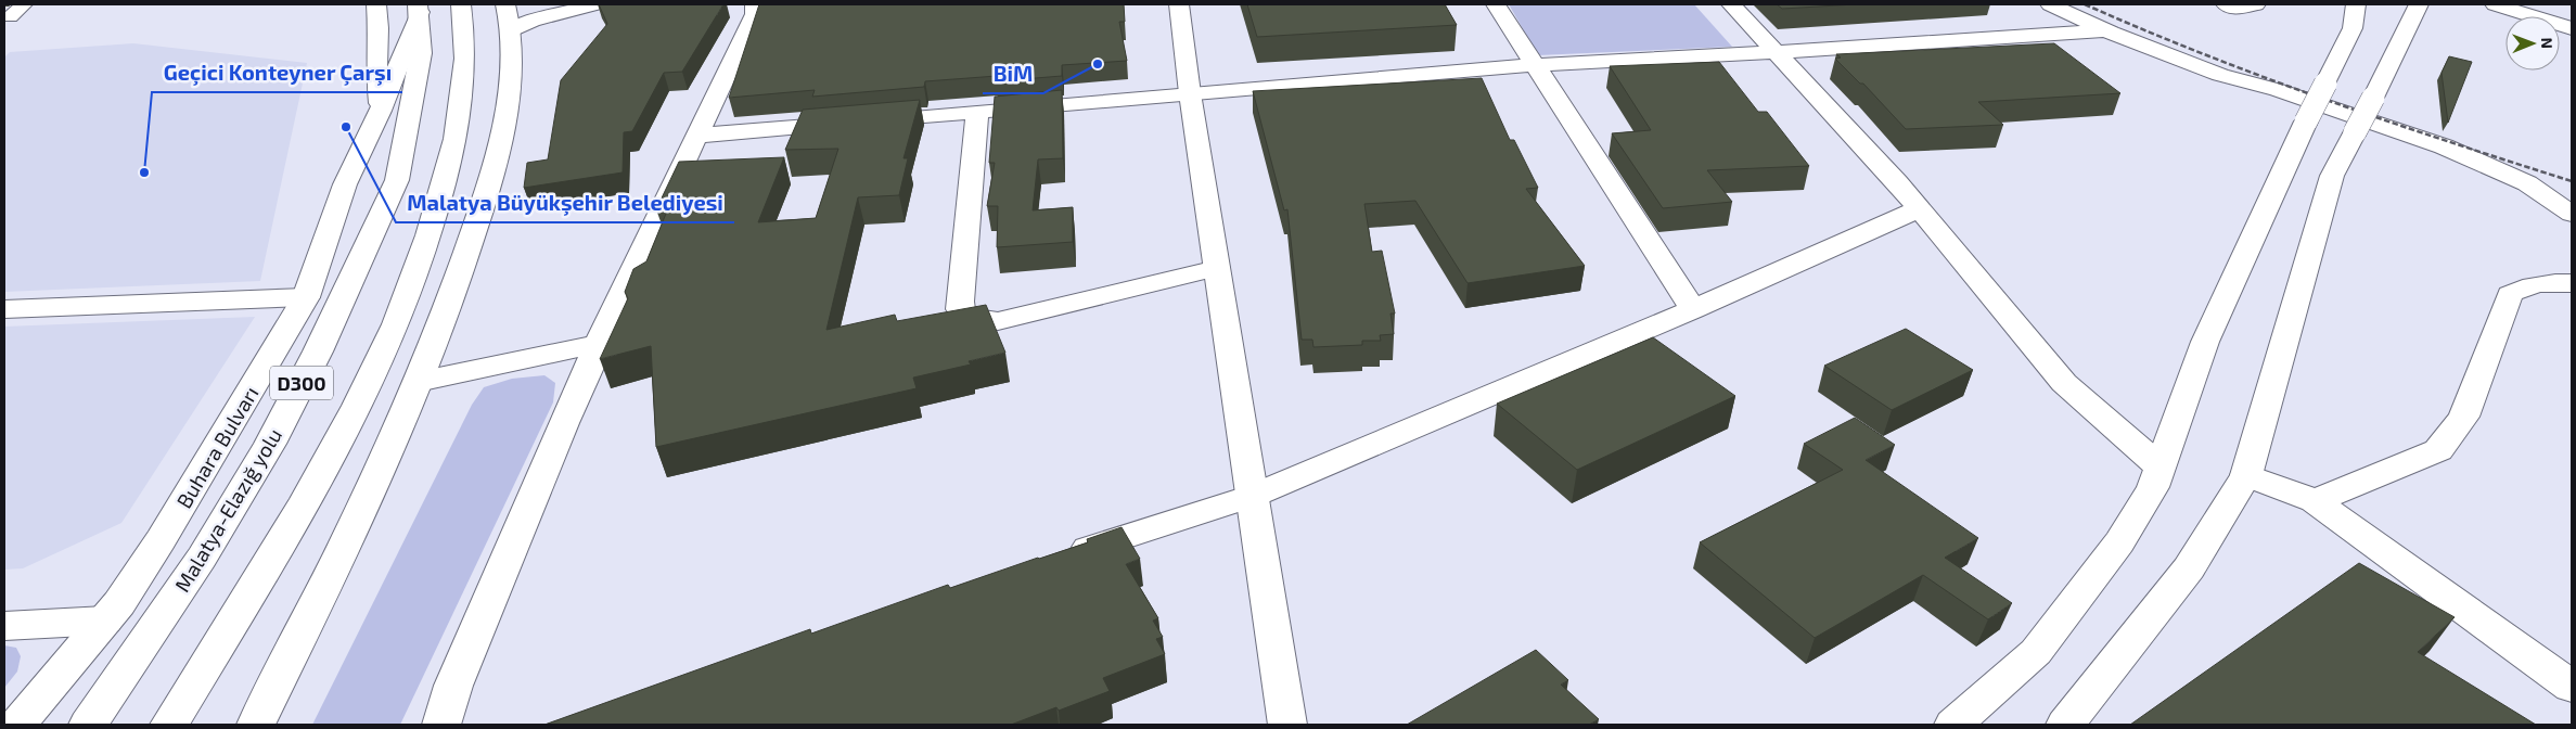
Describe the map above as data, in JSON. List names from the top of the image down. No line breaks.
{"streets":{"main road":["D300","Buhara Bulvarı","Malatya-Elazığ yolu"]},"crossings":[["Buhara Bulvarı","Malatya-Elazığ yolu"]],"places":["BiM","Malatya Büyükşehir Belediyesi","Geçici Konteyner Çarşı"],"north":"right"}
